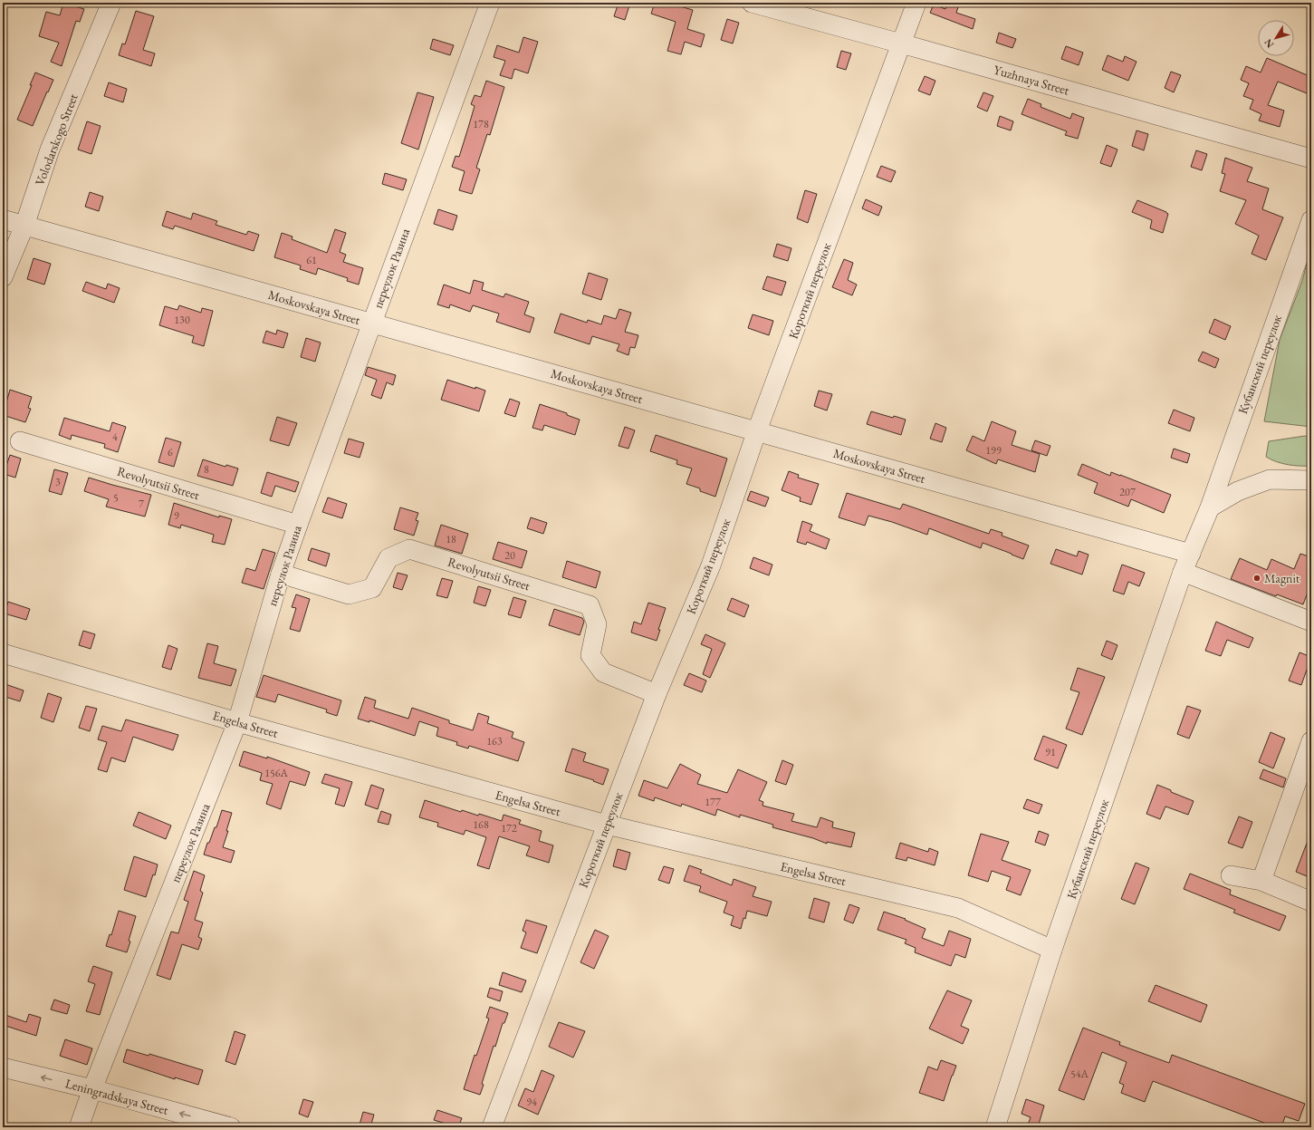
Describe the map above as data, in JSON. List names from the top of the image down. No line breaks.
{"streets":{"street":["Yuzhnaya Street","Volodarskogo Street","переулок Разина","Короткий переулок","Moskovskaya Street","Кубанский переулок","Revolyutsii Street","Engelsa Street","Leningradskaya Street"]},"crossings":[["Yuzhnaya Street","Короткий переулок"],["Volodarskogo Street","Moskovskaya Street"],["переулок Разина","Moskovskaya Street"],["переулок Разина","Revolyutsii Street"],["переулок Разина","Engelsa Street"],["переулок Разина","Leningradskaya Street"],["Короткий переулок","Moskovskaya Street"],["Короткий переулок","Revolyutsii Street"],["Короткий переулок","Engelsa Street"],["Moskovskaya Street","Кубанский переулок"],["Кубанский переулок","Engelsa Street"]],"one_way":["Leningradskaya Street"],"places":["Magnit"],"house_numbers":["178","61","130","4","199","6","8","3","207","5","7","9","18","20","163","91","156А","177","168","172","54А","94"],"north":"bottom left"}
